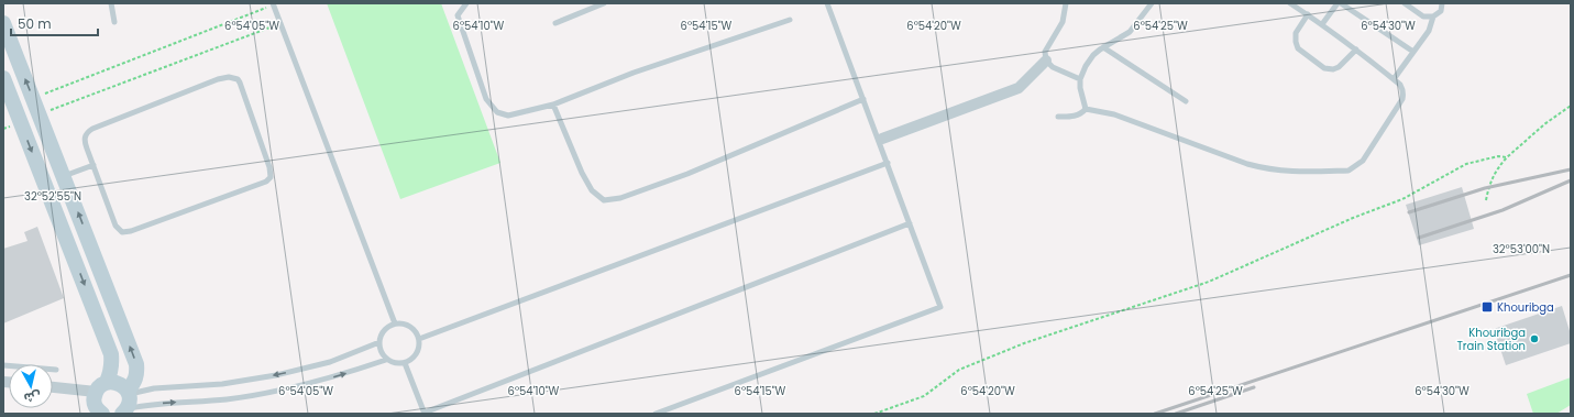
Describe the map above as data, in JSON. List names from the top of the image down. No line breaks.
{"places":{"transit":["Khouribga"],"other":["Khouribga Train Station"]},"scale_bar":"50 m","north":"bottom","coordinates":["6°54'05\"W","6°54'10\"W","6°54'15\"W","6°54'20\"W","6°54'25\"W","6°54'30\"W","32°52'55\"N","32°53'00\"N"]}
